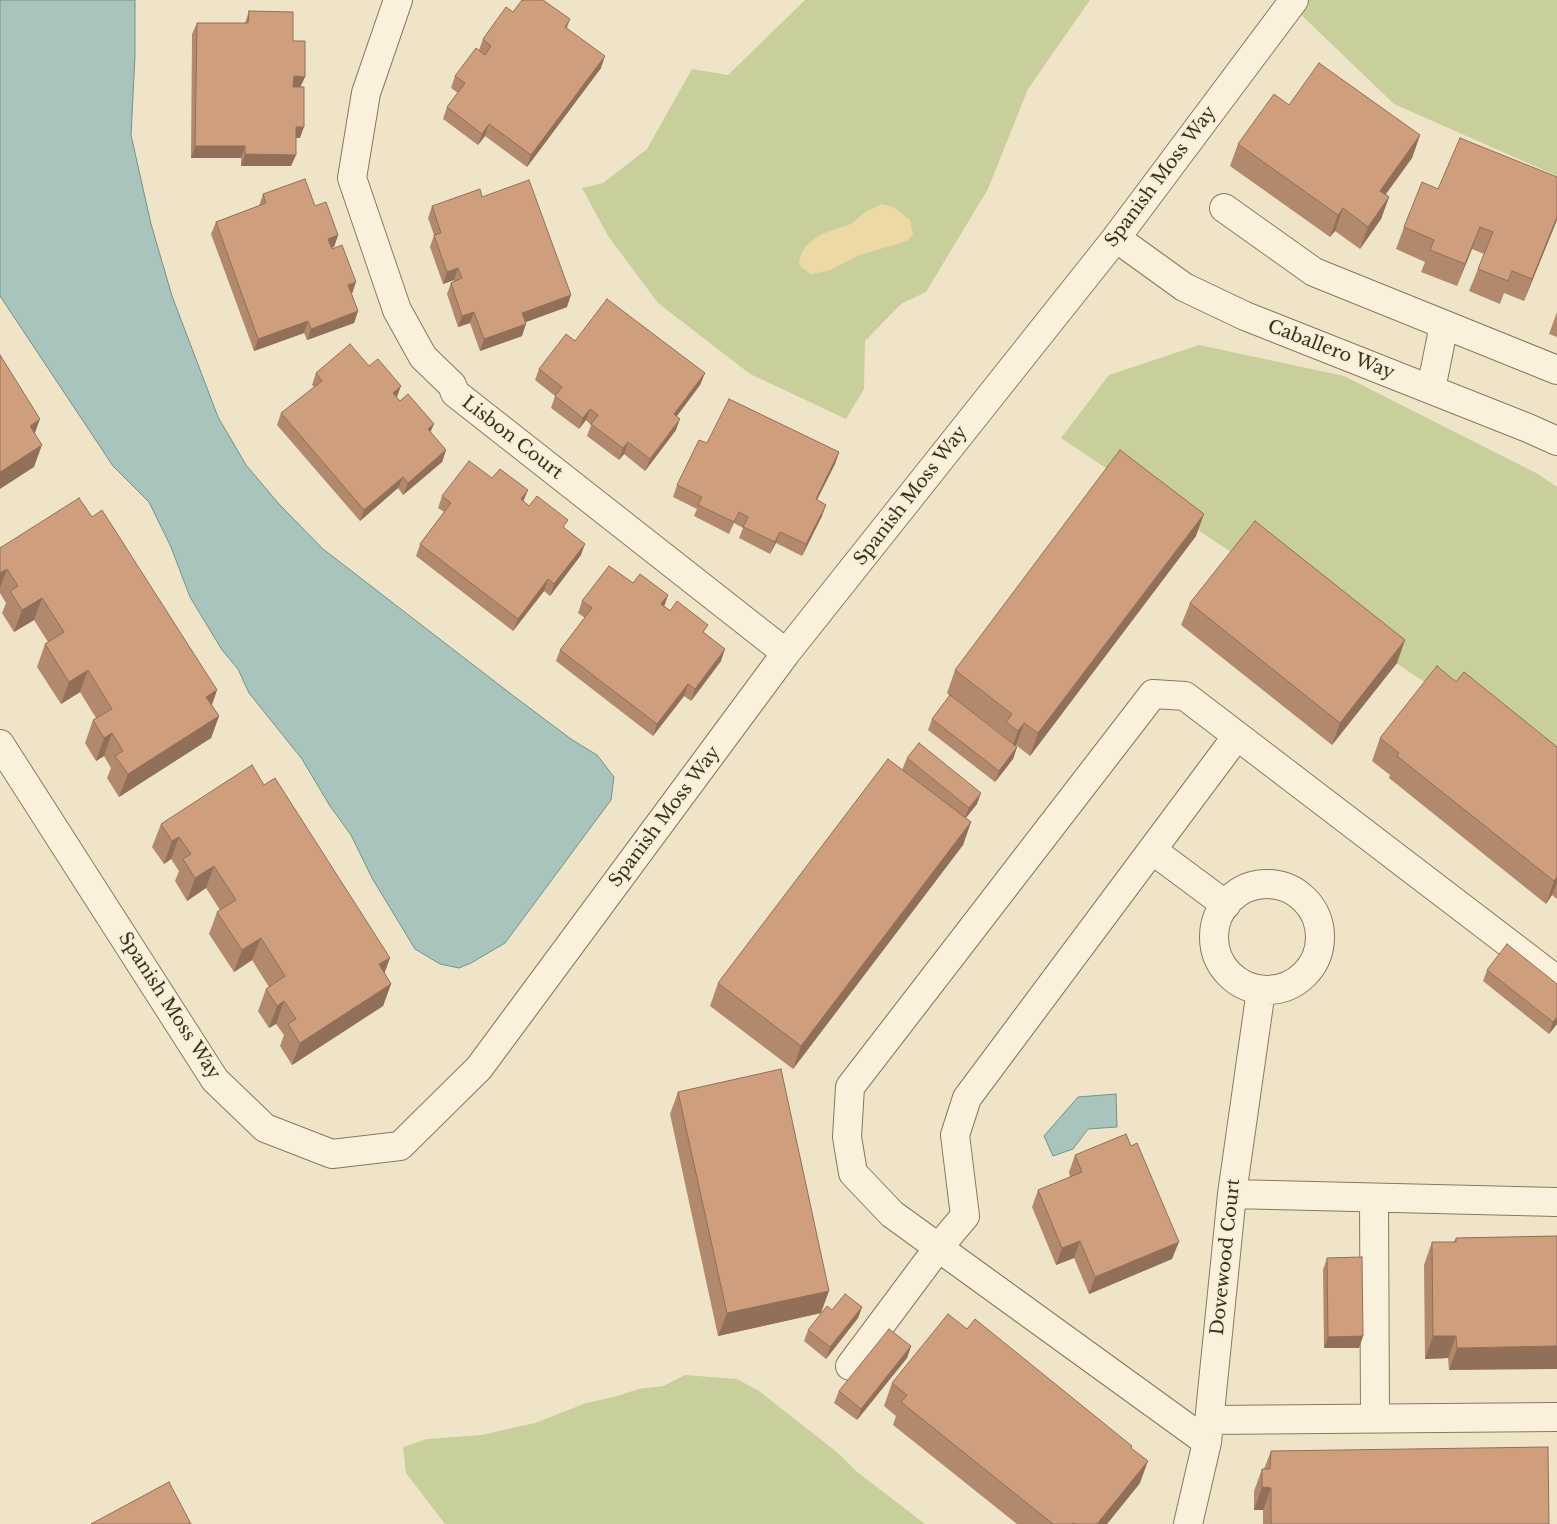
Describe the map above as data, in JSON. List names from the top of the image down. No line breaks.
{"streets":{"street":["Spanish Moss Way","Caballero Way","Lisbon Court","Dovewood Court"]},"crossings":[["Spanish Moss Way","Caballero Way"],["Spanish Moss Way","Lisbon Court"]]}
